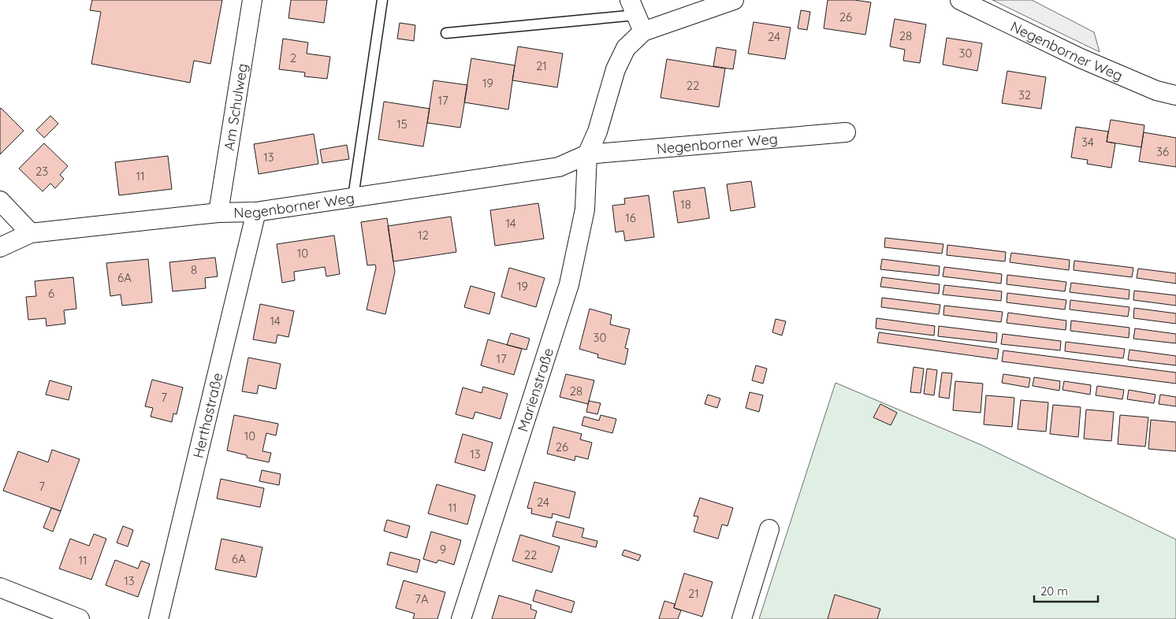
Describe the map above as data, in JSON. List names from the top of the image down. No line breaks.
{"streets":{"street":["Negenborner Weg","Am Schulweg","Marienstraße","Herthastraße"]},"crossings":[["Negenborner Weg","Am Schulweg"],["Negenborner Weg","Marienstraße"],["Negenborner Weg","Herthastraße"]],"house_numbers":["26","28","24","30","2","21","19","22","32","17","15","34","36","13","23","11","18","16","14","12","10","8","6A","19","6","14","30","17","28","7","10","26","13","7","24","11","9","22","6A","11","13","21","7A"],"scale_bar":"20 m"}
